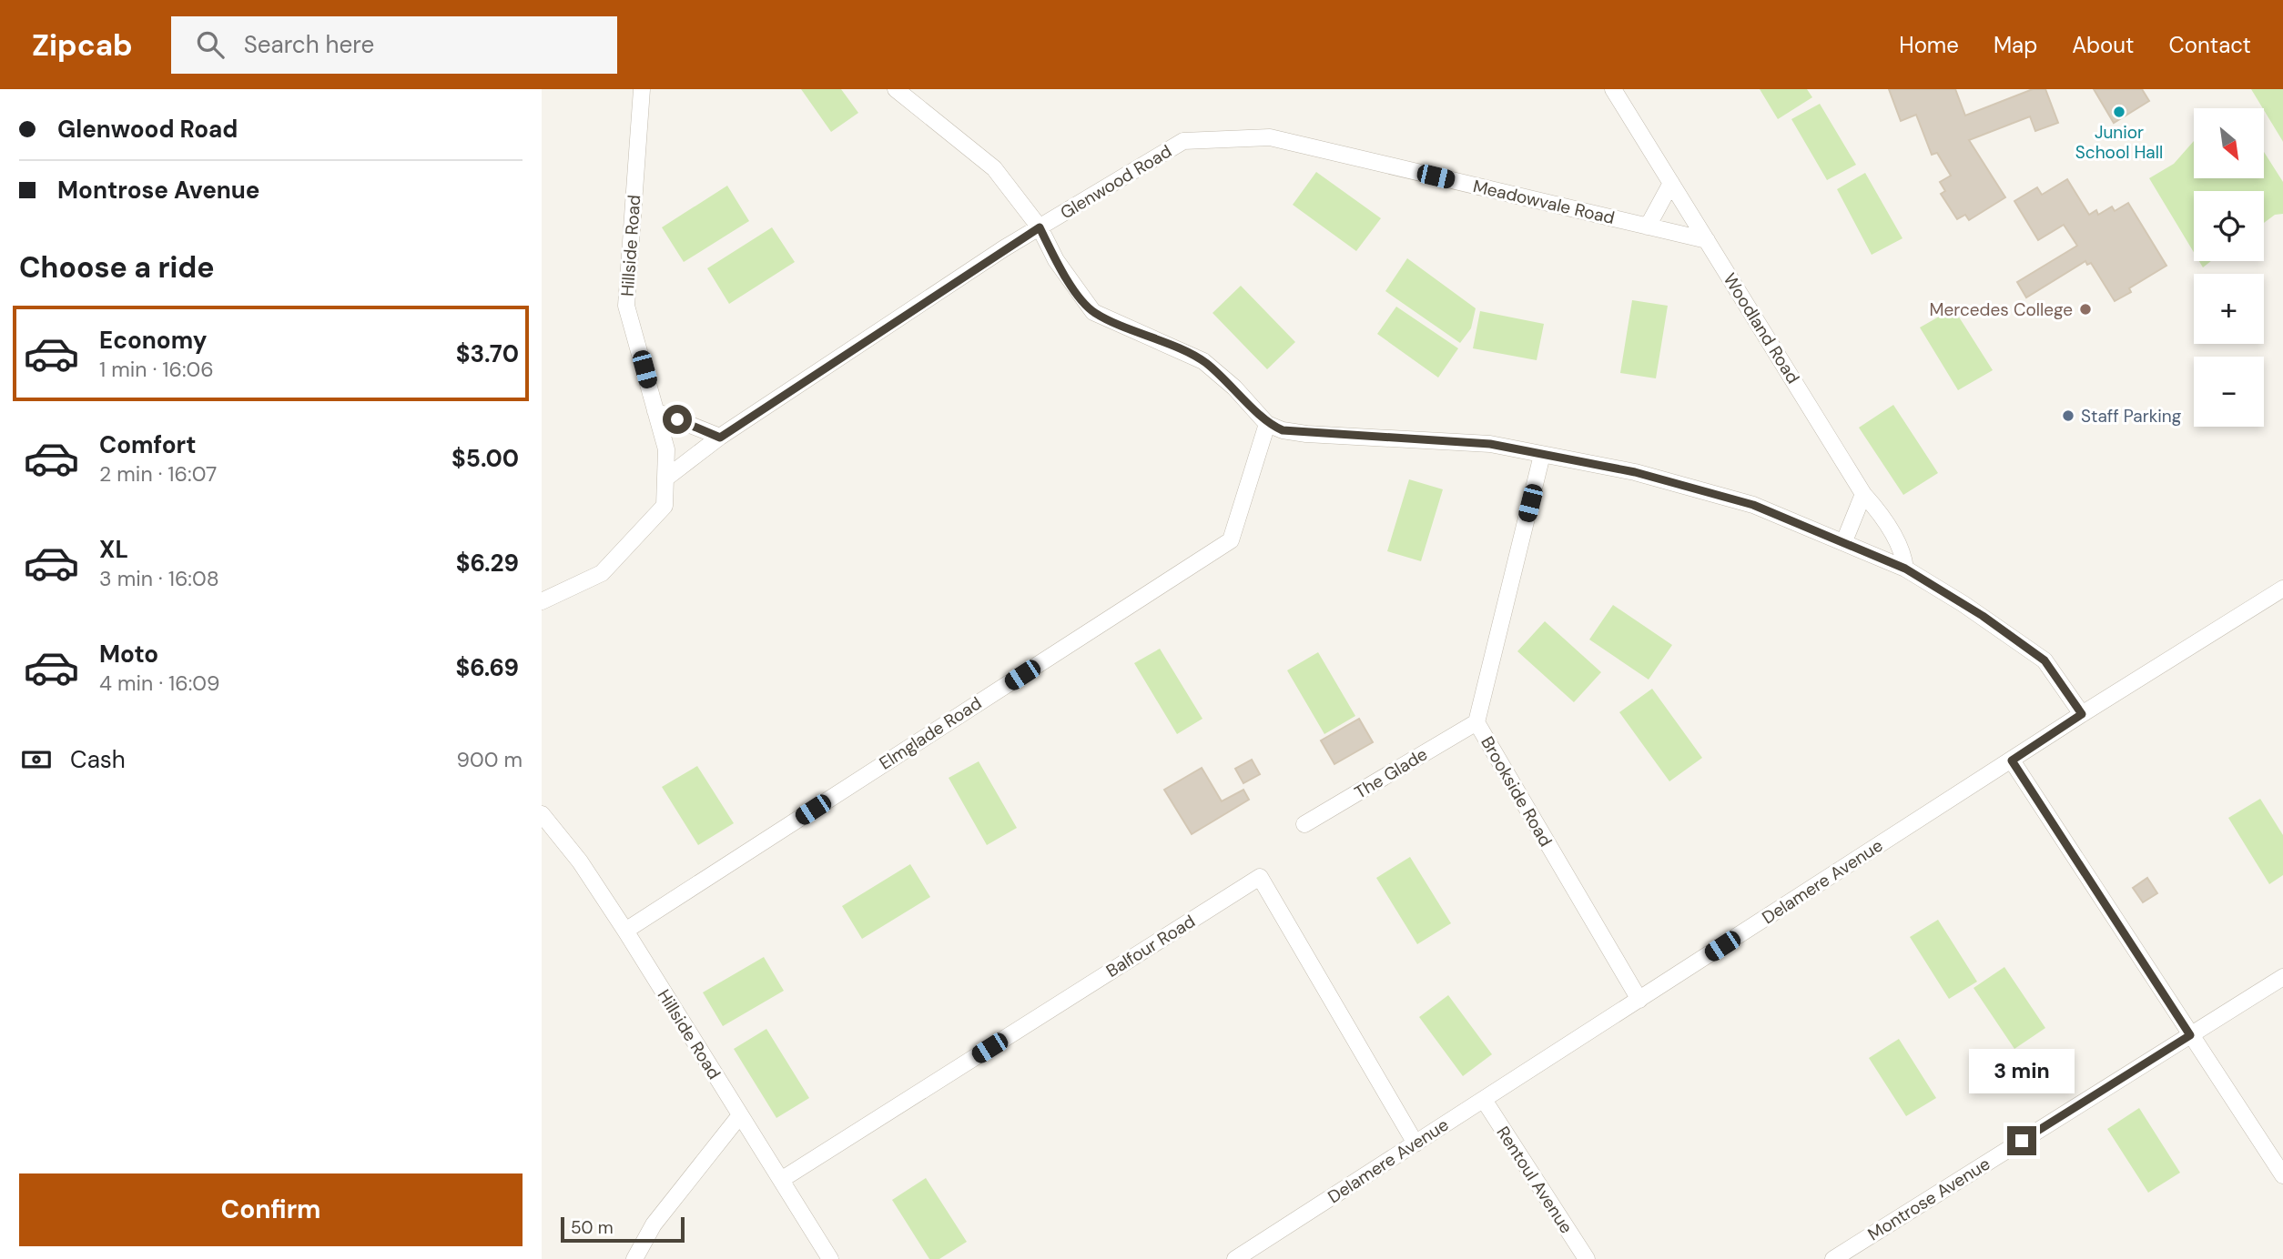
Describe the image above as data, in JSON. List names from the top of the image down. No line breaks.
{"streets":{"street":["Glenwood Road","Meadowvale Road","Hillside Road","Woodland Road","Elmglade Road","The Glade","Brookside Road","Delamere Avenue","Balfour Road","Rentoul Avenue","Montrose Avenue"]},"crossings":[["Glenwood Road","Meadowvale Road"],["Glenwood Road","Hillside Road"],["Meadowvale Road","Woodland Road"],["Hillside Road","Elmglade Road"],["Hillside Road","Balfour Road"],["The Glade","Brookside Road"],["Brookside Road","Delamere Avenue"],["Delamere Avenue","Balfour Road"],["Delamere Avenue","Rentoul Avenue"]],"places":["Junior School Hall","Mercedes College","Staff Parking"],"scale_bar":"50 m","north":"bottom right","page":{"header":"Zipcab","search":"Search here","nav":["Home","Map","About","Contact"],"banner":["Glenwood Road","Montrose Avenue"],"map_buttons":["+","−"],"heading":"Choose a ride","list":[{"name":"Economy","note":"1 min · 16:06","value":"$3.70"},{"name":"Comfort","note":"2 min · 16:07","value":"$5.00"},{"name":"XL","note":"3 min · 16:08","value":"$6.29"},{"name":"Moto","note":"4 min · 16:09","value":"$6.69"}],"pay":["Cash","900 m"],"bubble":"3 min","buttons":"Confirm","scale":"50 m"}}
